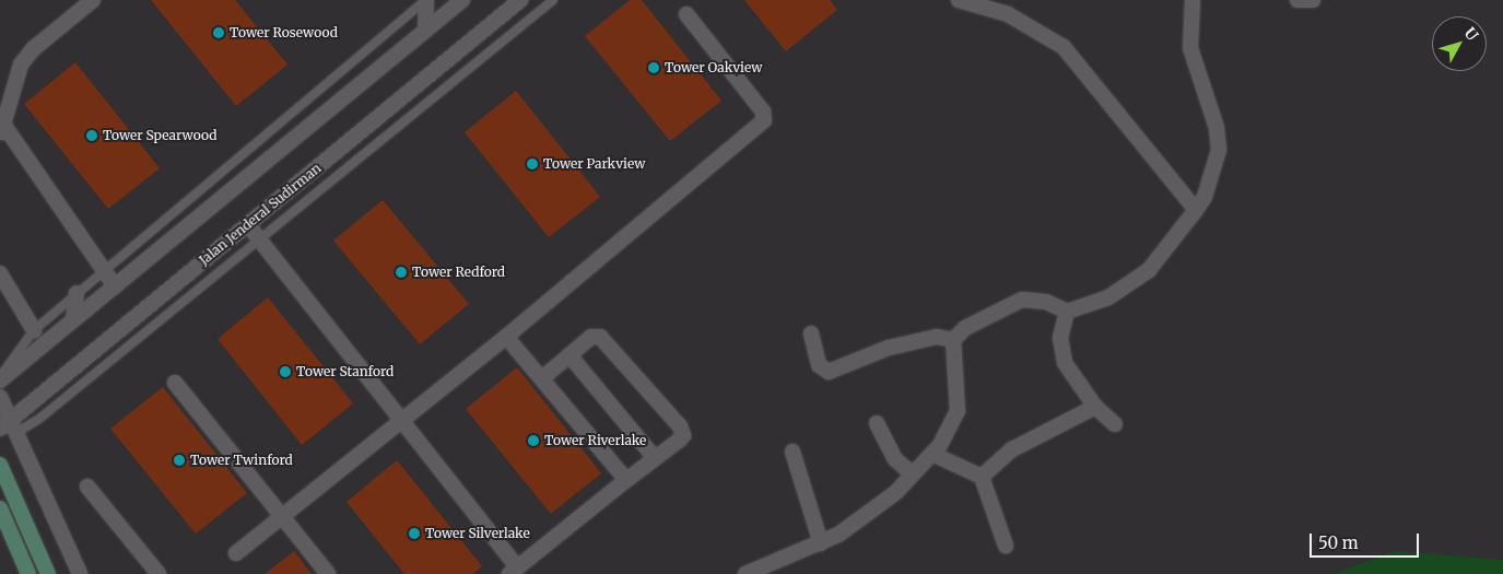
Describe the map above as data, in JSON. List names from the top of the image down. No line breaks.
{"streets":{"street":["Jalan Jenderal Sudirman"]},"places":["Tower Rosewood","Tower Oakview","Tower Spearwood","Tower Parkview","Tower Redford","Tower Stanford","Tower Riverlake","Tower Twinford","Tower Silverlake"],"scale_bar":"50 m","north":"top right"}
